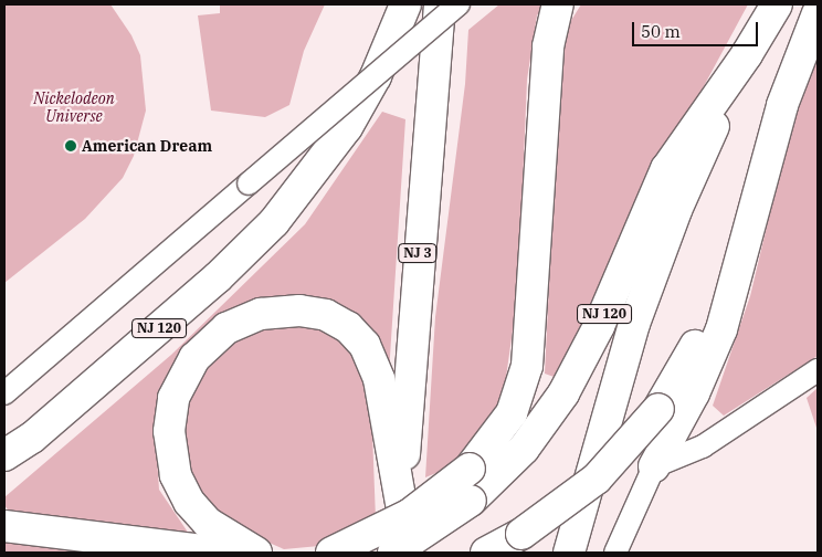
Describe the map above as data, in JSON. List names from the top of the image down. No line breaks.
{"streets":{"highway":["NJ 3","NJ 120"]},"parks":["Nickelodeon Universe"],"places":["American Dream"],"scale_bar":"50 m"}
